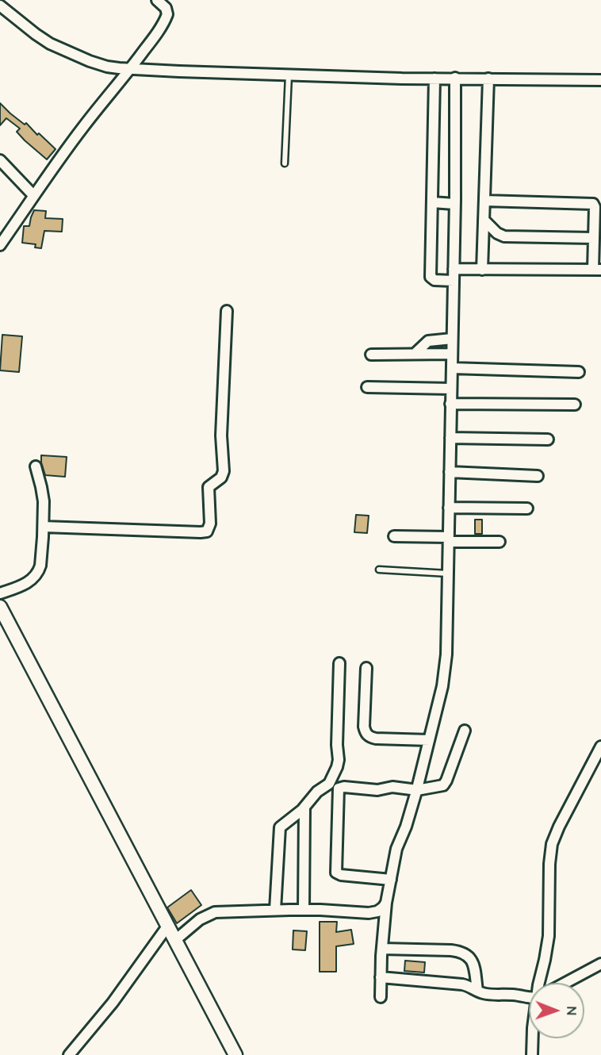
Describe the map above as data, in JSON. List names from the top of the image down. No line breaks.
{"north":"right"}
